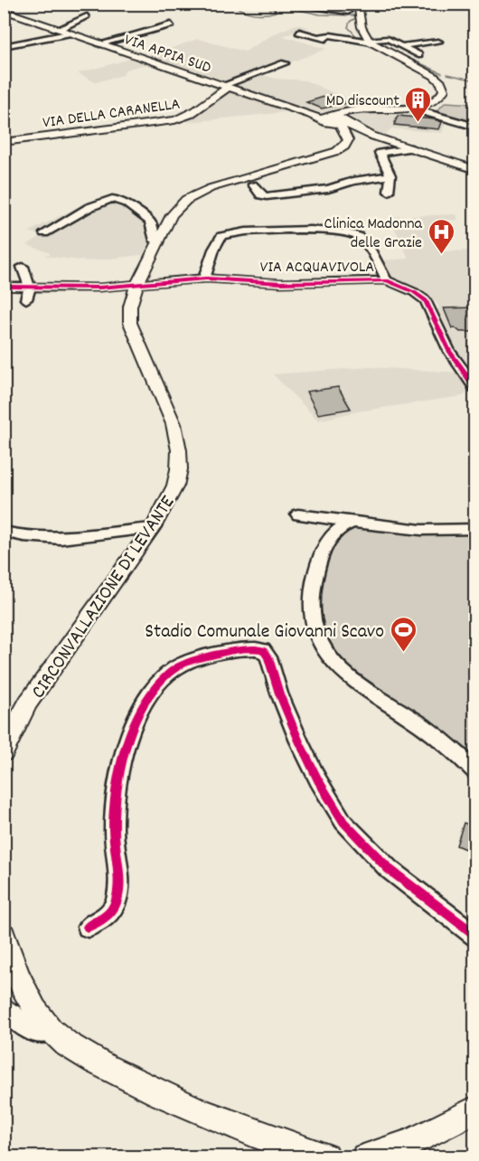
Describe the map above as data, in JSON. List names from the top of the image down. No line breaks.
{"streets":{"main road":["VIA APPIA SUD","VIA DELLA CARANELLA","CIRCONVALLAZIONE DI LEVANTE"],"street":["VIA ACQUAVIVOLA"]},"crossings":[["VIA APPIA SUD","VIA DELLA CARANELLA"],["VIA APPIA SUD","CIRCONVALLAZIONE DI LEVANTE"],["VIA ACQUAVIVOLA","CIRCONVALLAZIONE DI LEVANTE"]],"places":{"building":["MD discount"],"hospital":["Clinica Madonna delle Grazie"],"sports":["Stadio Comunale Giovanni Scavo"]}}
